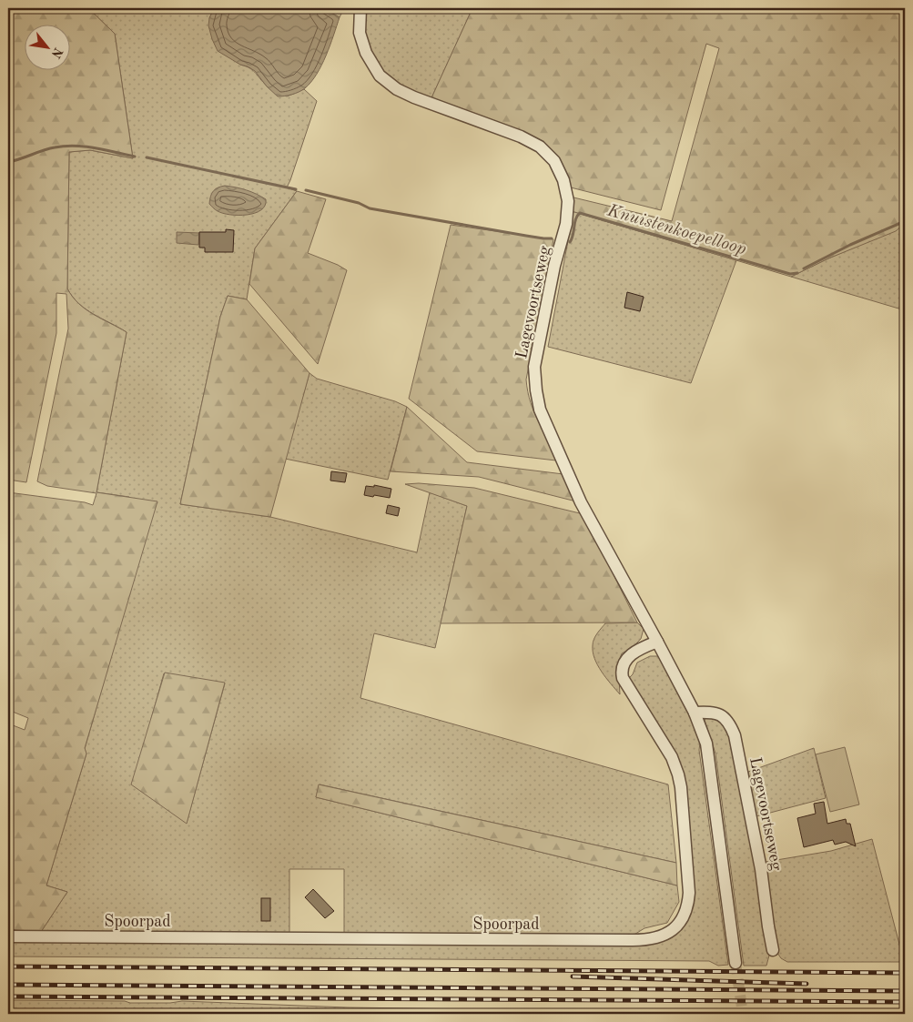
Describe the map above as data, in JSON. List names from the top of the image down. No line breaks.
{"streets":{"street":["Lagevoortseweg","Spoorpad"]},"crossings":[["Lagevoortseweg","Spoorpad"]],"water":["Knuistenkoepelloop"],"north":"bottom right"}
